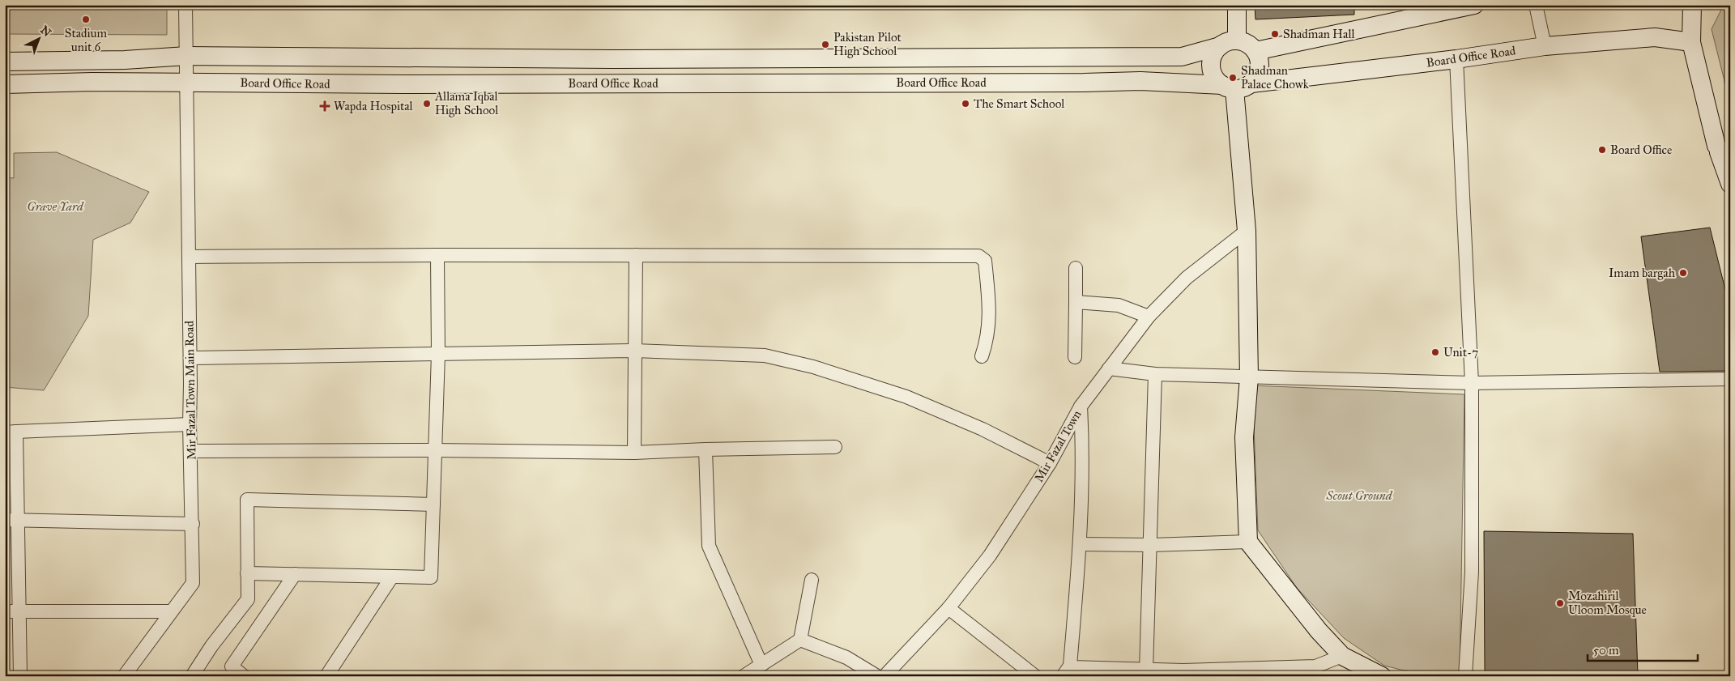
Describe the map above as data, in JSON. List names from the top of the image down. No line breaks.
{"streets":{"street":["Board Office Road","Mir Fazal Town Main Road","Mir Fazal Town"]},"crossings":[["Board Office Road","Mir Fazal Town Main Road"]],"parks":["Grave Yard","Scout Ground"],"places":{"other":["Stadium unit 6","Shadman Hall","Pakistan Pilot High School","Shadman Palace Chowk","Allama Iqbal High School","The Smart School","Board Office","Imam bargah","Unit-7","Mozahiril Uloom Mosque"],"health":["Wapda Hospital"]},"scale_bar":"50 m","north":"top right"}
